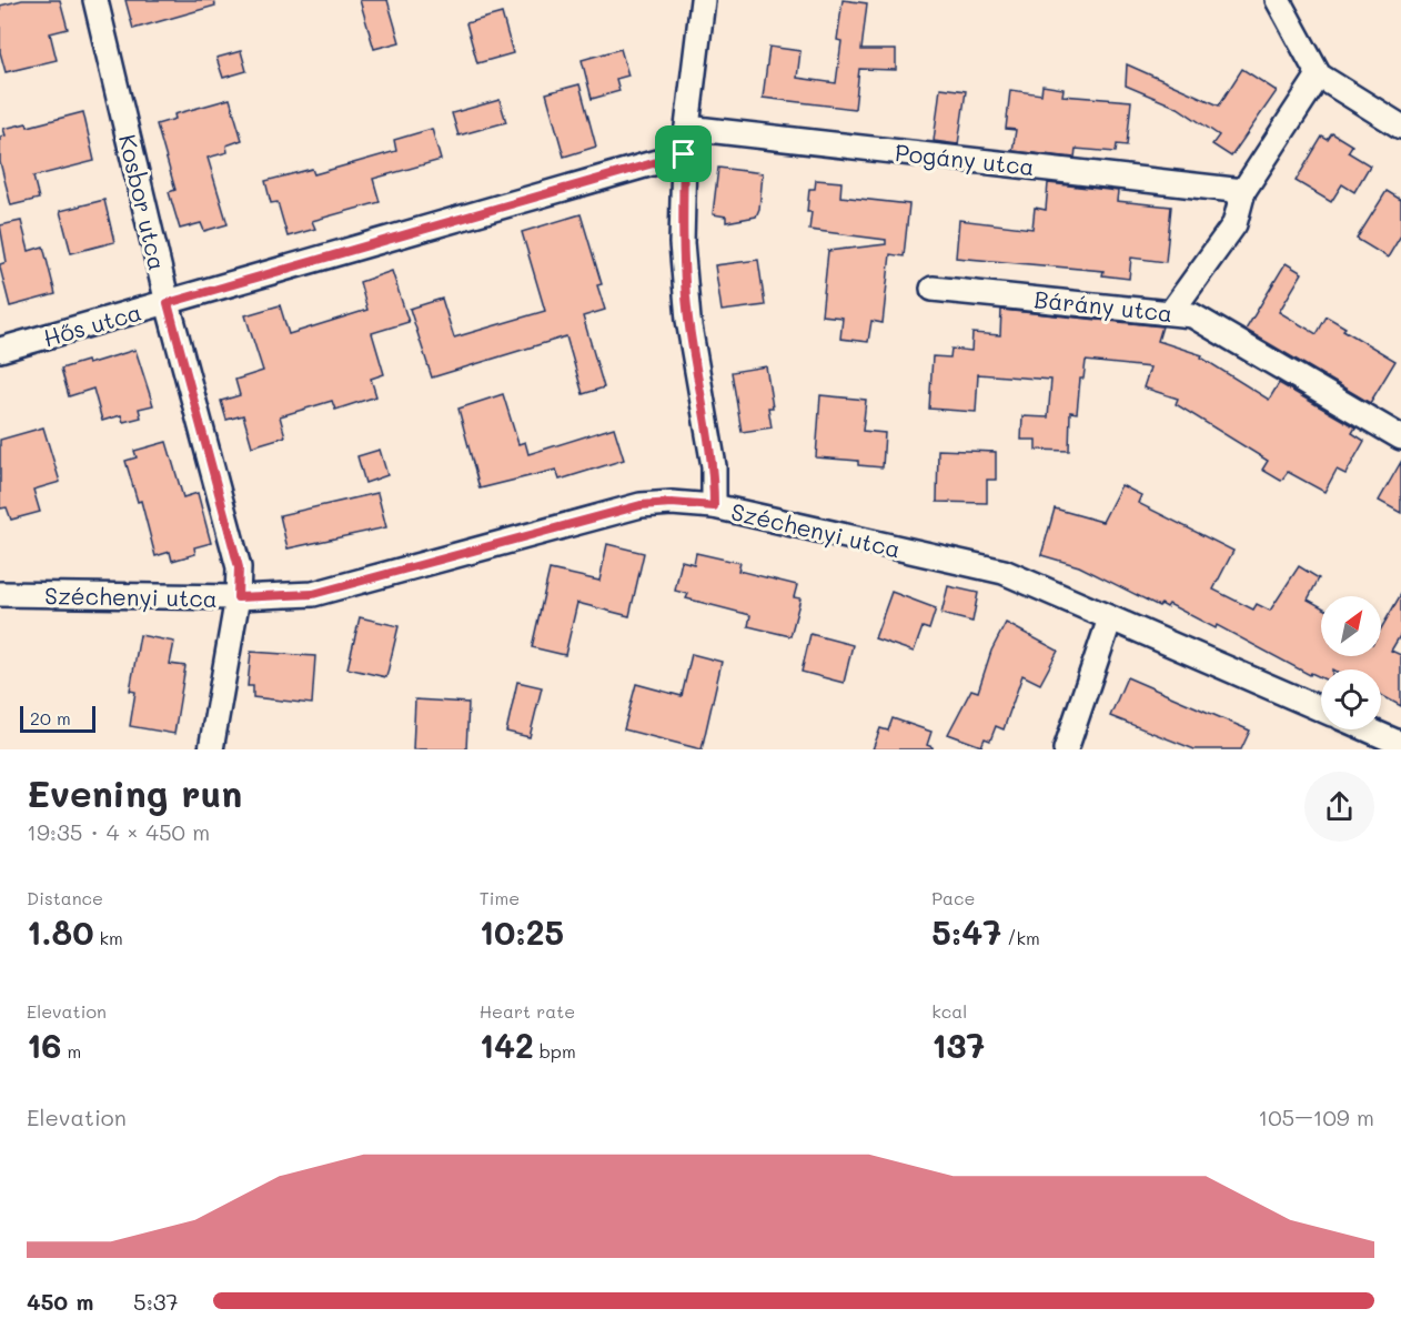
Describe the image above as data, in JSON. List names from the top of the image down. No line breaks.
{"streets":{"street":["Pogány utca","Kosbor utca","Bárány utca","Hős utca","Széchenyi utca"]},"crossings":[["Kosbor utca","Hős utca"],["Kosbor utca","Széchenyi utca"]],"scale_bar":"20 m","north":"top right","page":{"scale":"20 m","heading":["Evening run","19:35 · 4 × 450 m"],"stats":[["Distance","1.80 km"],["Time","10:25"],["Pace","5:47 /km"],["Elevation","16 m"],["Heart rate","142 bpm"],["kcal","137"]],"chart":["Elevation","105–109 m"],"list":[{"name":"450 m","note":"5:37"}]}}
